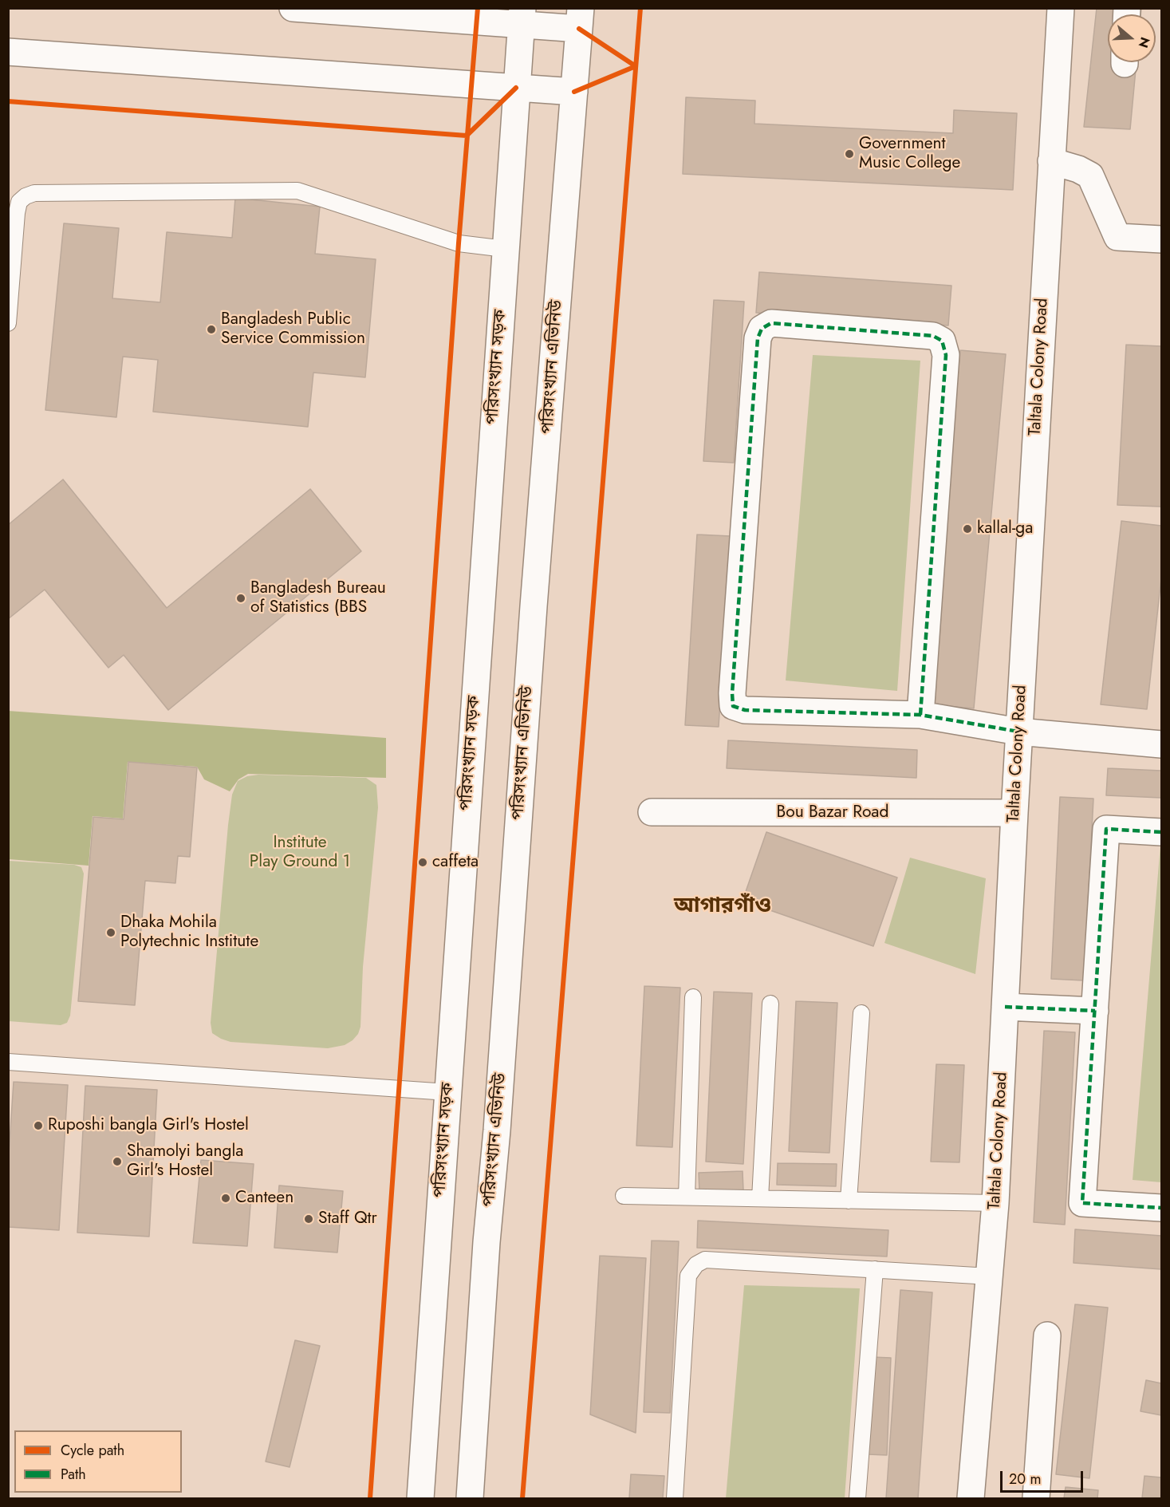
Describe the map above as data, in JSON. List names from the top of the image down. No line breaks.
{"streets":{"street":["পরিসংখ্যান সড়ক","পরিসংখ্যান এভিনিউ","Taltala Colony Road","Bou Bazar Road"]},"crossings":[["Taltala Colony Road","Bou Bazar Road"]],"districts":["আগারগাঁও"],"parks":["Institute Play Ground 1"],"places":["Government Music College","Bangladesh Public Service Commission","kallal-ga","Bangladesh Bureau of Statistics (BBS","caffeta","Dhaka Mohila Polytechnic Institute","Ruposhi bangla Girl's Hostel","Shamolyi bangla Girl's Hostel","Canteen","Staff Qtr"],"legend":["Cycle path","Path"],"scale_bar":"20 m","north":"right"}
